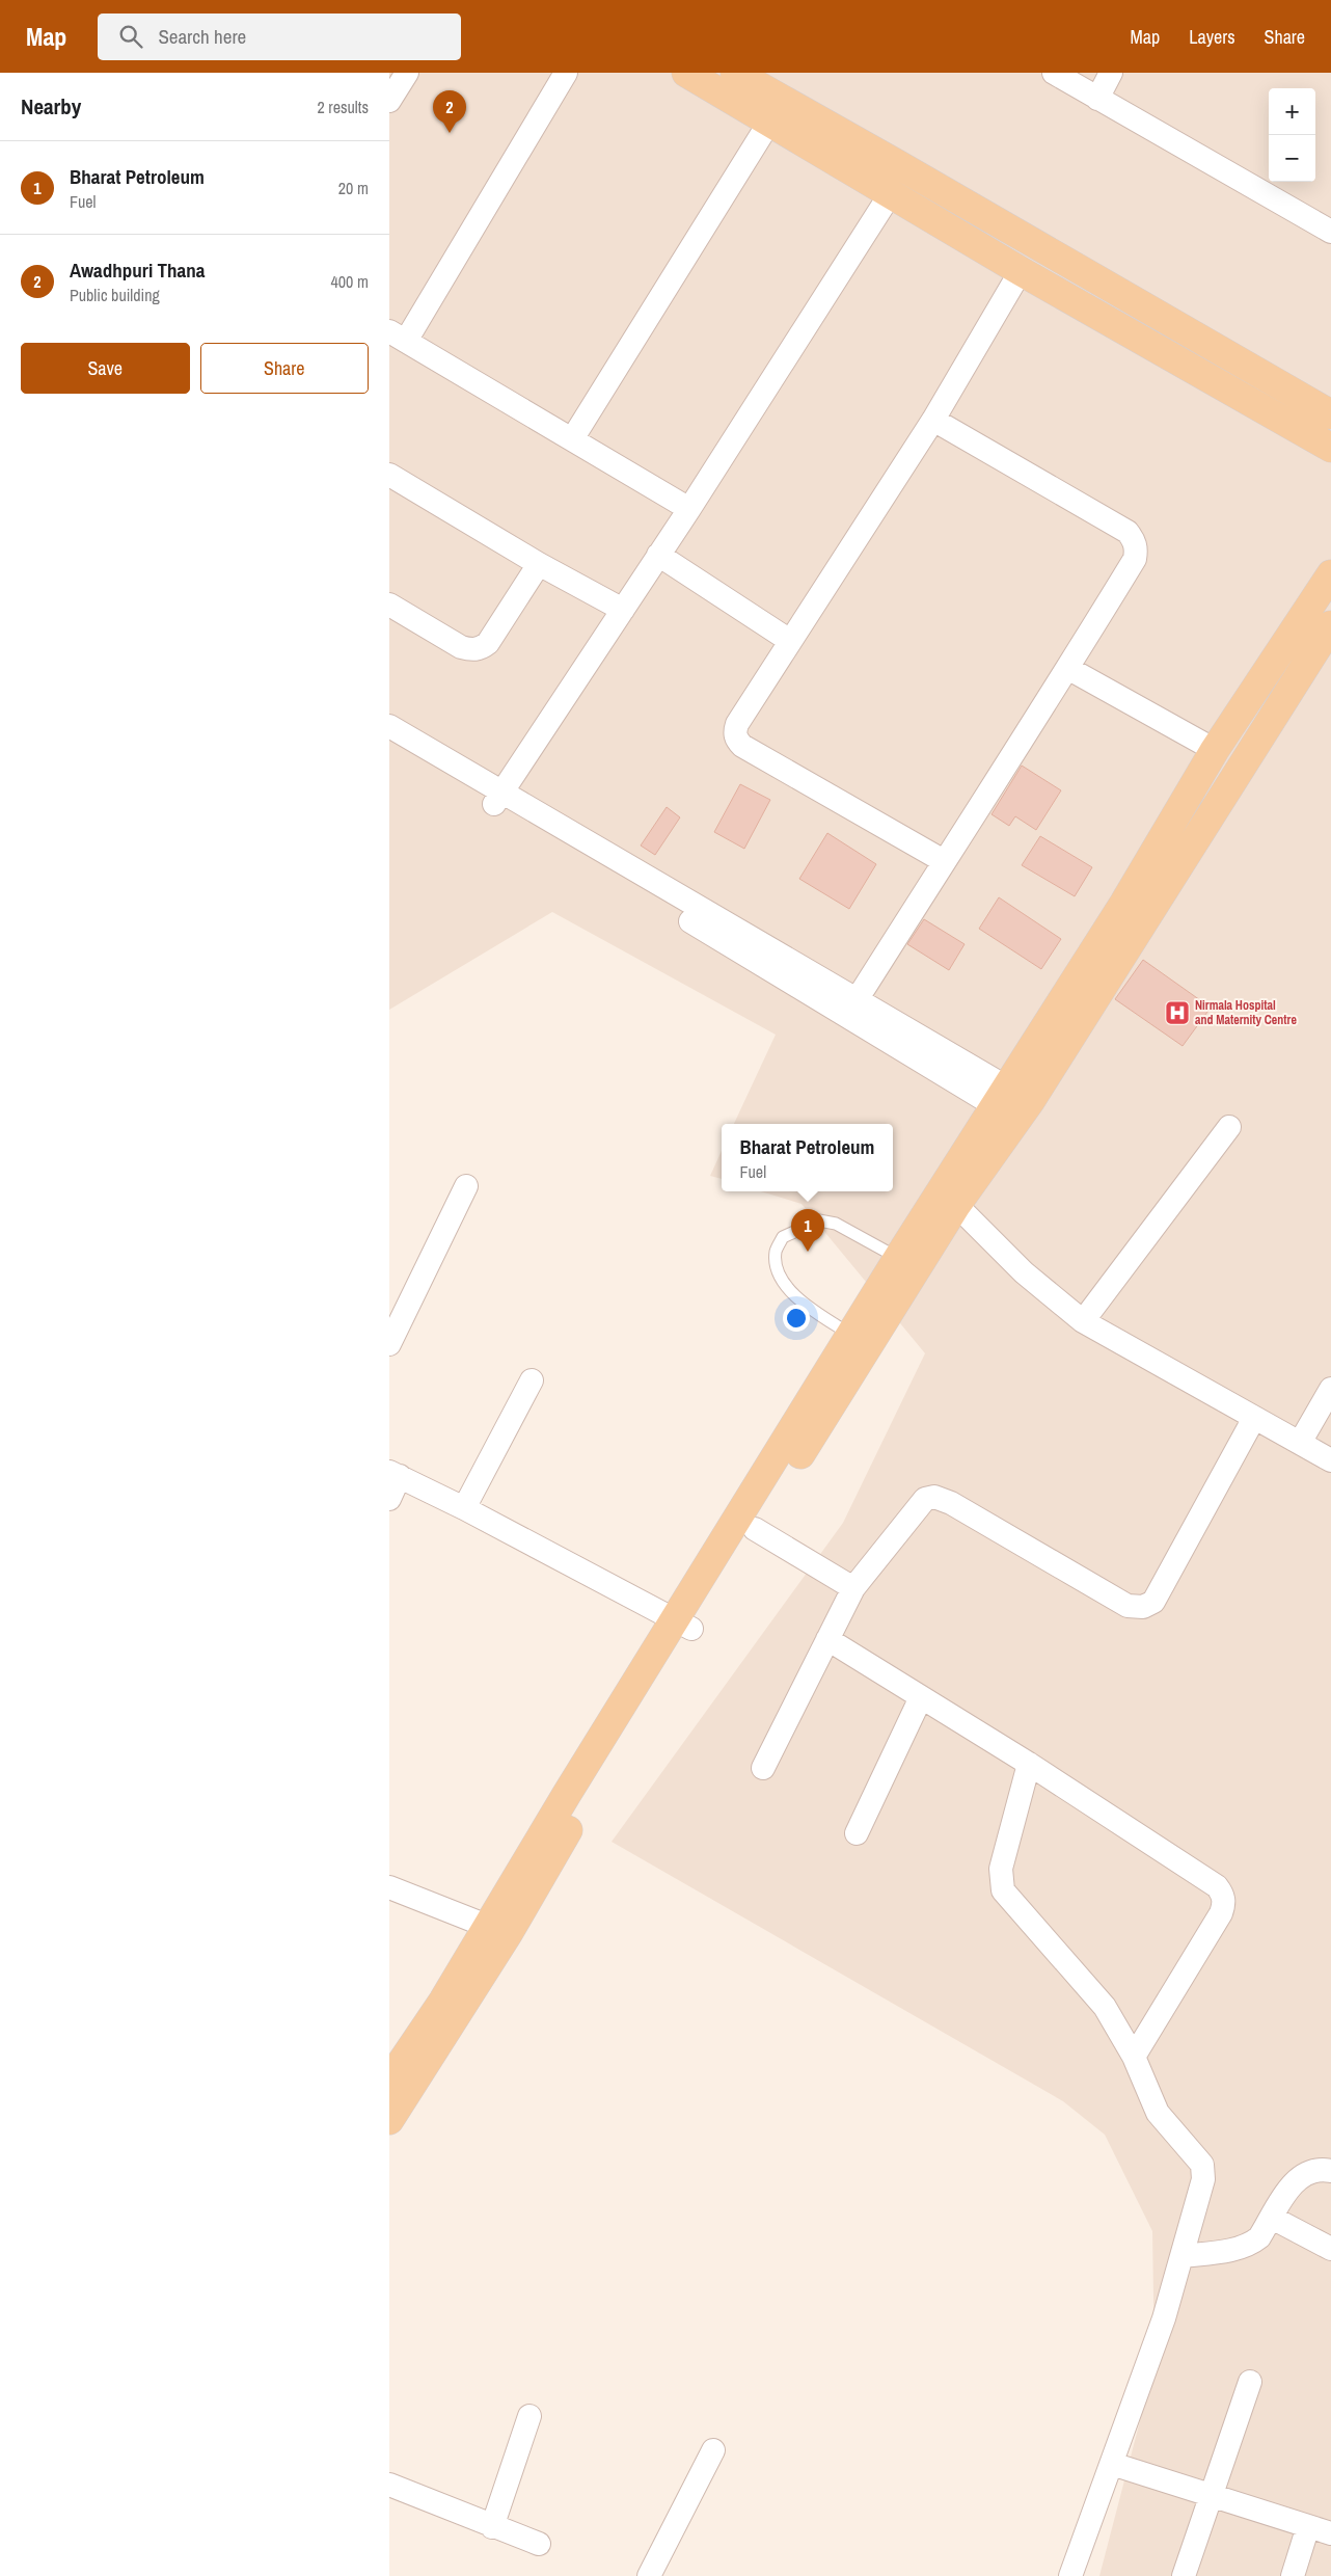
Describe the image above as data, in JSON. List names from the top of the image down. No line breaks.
{"places":{"hospital":["Nirmala Hospital and Maternity Centre"]},"page":{"header":"Map","search":"Search here","nav":["Map","Layers","Share"],"heading":["Nearby","2 results"],"map_buttons":["+","−"],"pins":["2","1"],"list":[{"mark":"1","name":"Bharat Petroleum","note":"Fuel","value":"20 m"},{"mark":"2","name":"Awadhpuri Thana","note":"Public building","value":"400 m"}],"buttons":["Save","Share"],"popup":["Bharat Petroleum","Fuel"]}}
